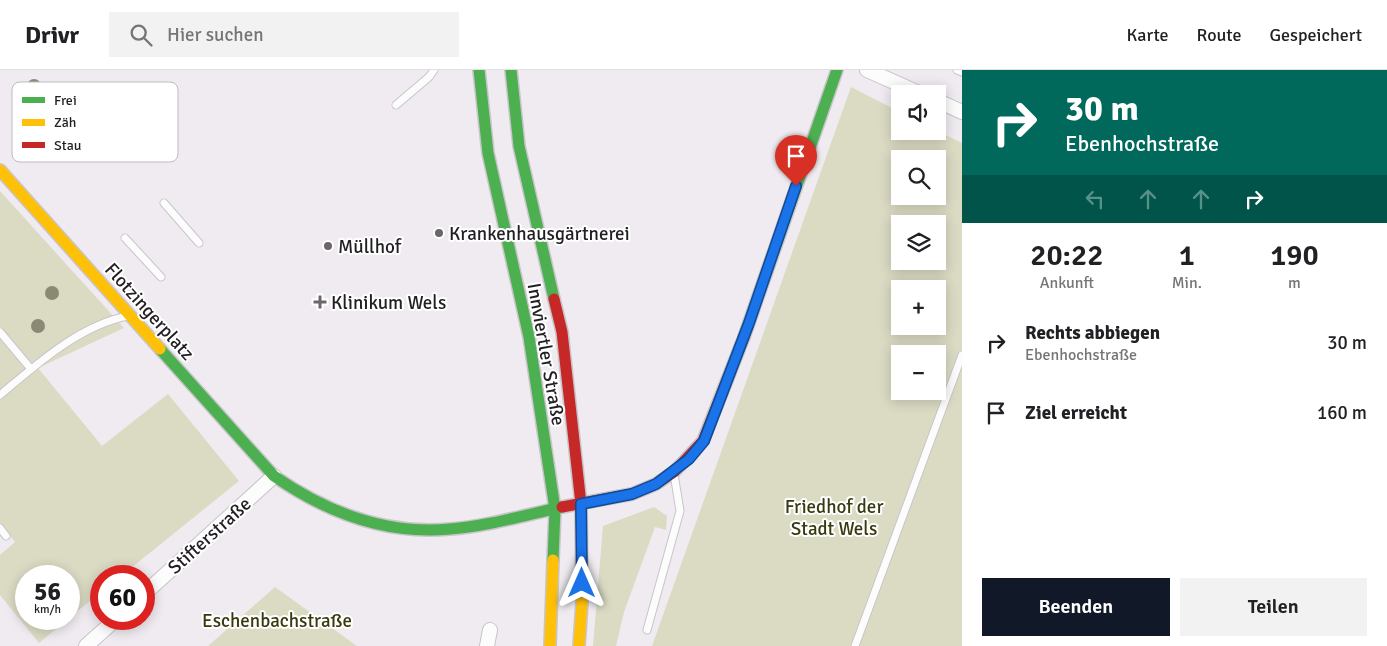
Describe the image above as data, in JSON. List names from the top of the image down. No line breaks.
{"streets":{"street":["Flotzingerplatz","Innviertler Straße","Stifterstraße"]},"crossings":[["Flotzingerplatz","Innviertler Straße"],["Flotzingerplatz","Stifterstraße"]],"parks":["Friedhof der Stadt Wels","Eschenbachstraße"],"places":{"other":["Krankenhausgärtnerei","Müllhof"],"health":["Klinikum Wels"]},"legend":["Frei","Zäh","Stau"],"page":{"header":"Drivr","search":"Hier suchen","nav":["Karte","Route","Gespeichert"],"turn":["30 m","Ebenhochstraße"],"map_buttons":["+","−"],"eta":["20:22","Ankunft","1","Min.","190","m"],"list":[{"name":"Rechts abbiegen","note":"Ebenhochstraße","value":"30 m"},{"name":"Ziel erreicht","value":"160 m"}],"speed":"56 km/h","limit":"60","buttons":["Beenden","Teilen"]}}
